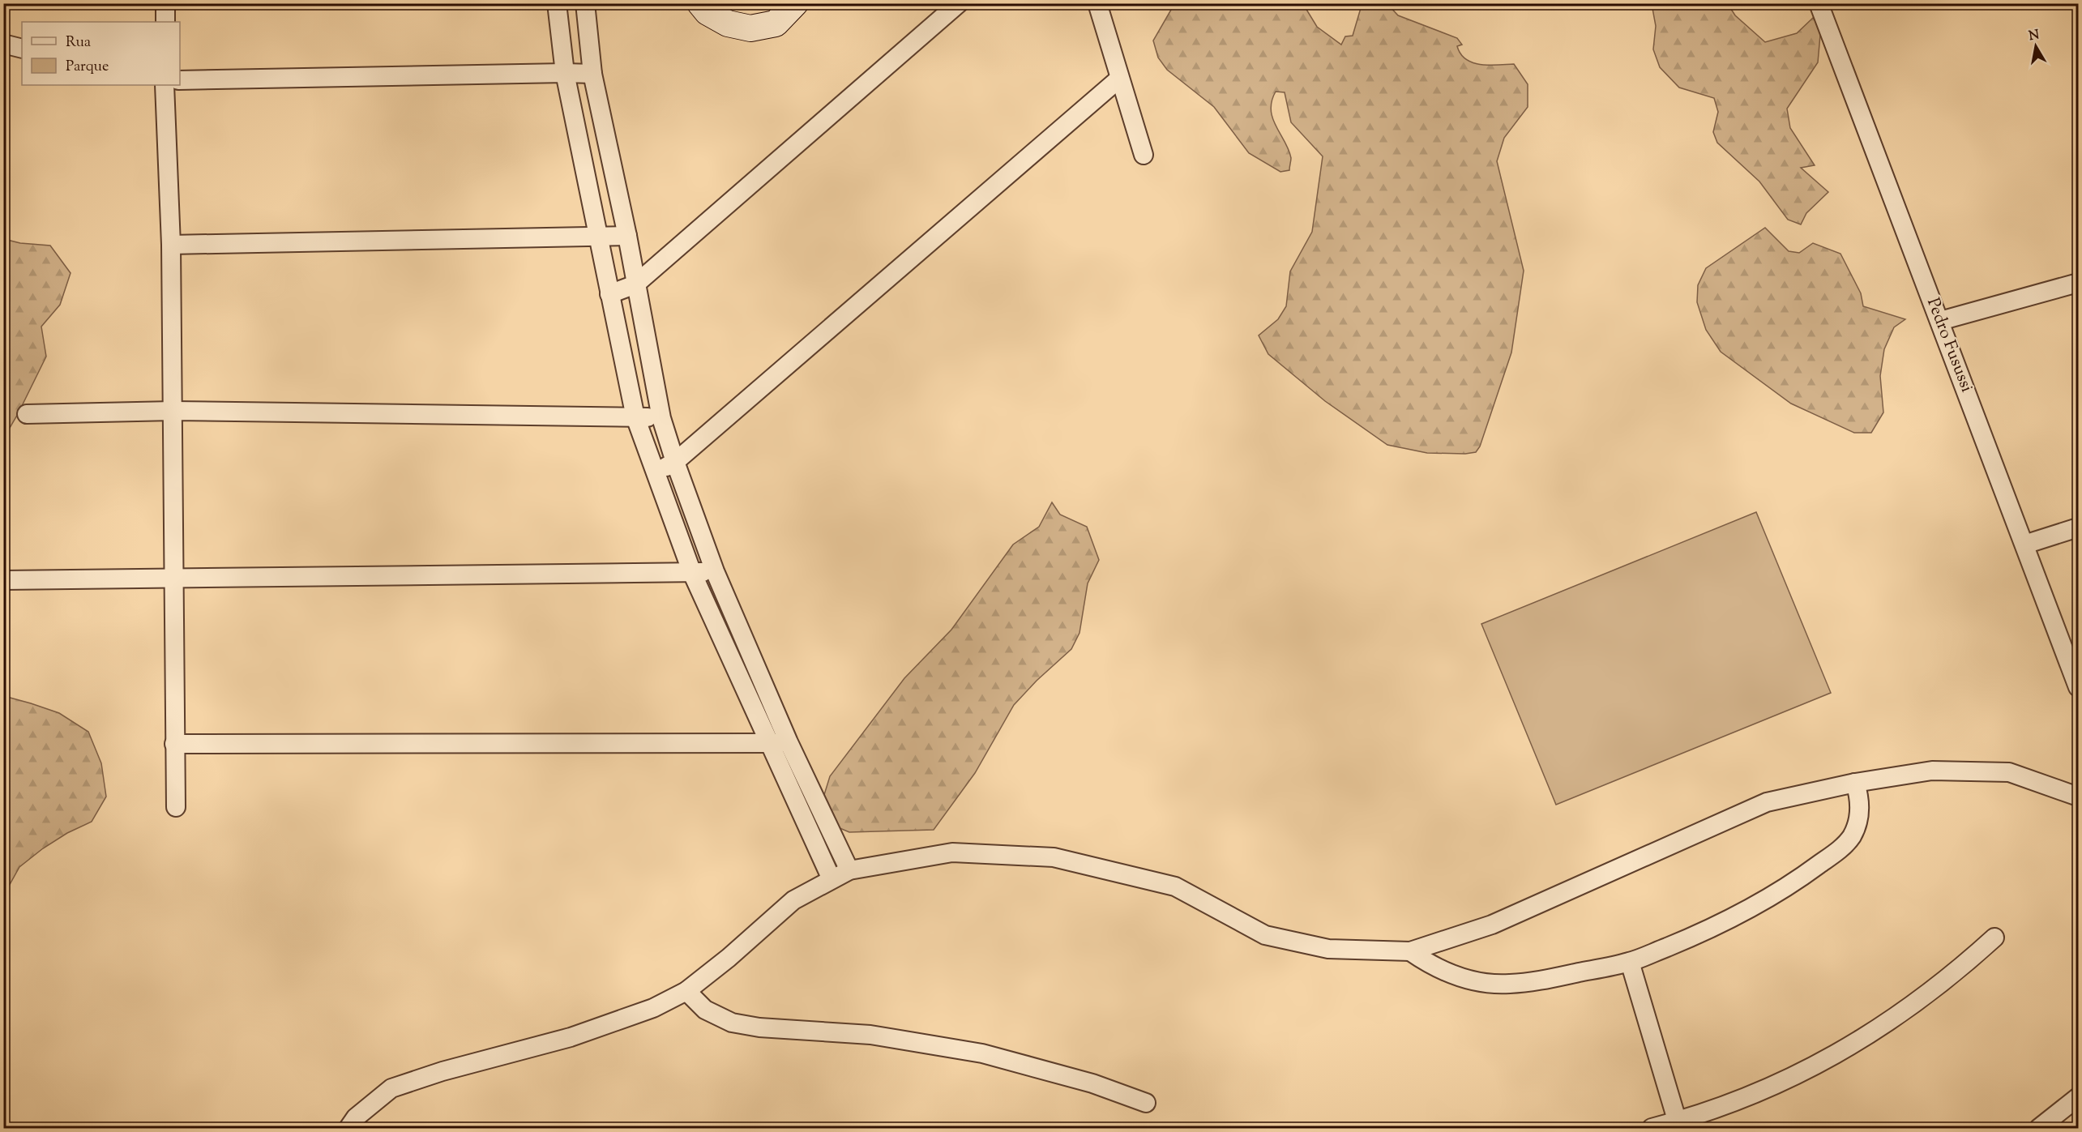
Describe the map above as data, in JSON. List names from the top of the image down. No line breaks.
{"streets":{"street":["Pedro Fusussi"]},"legend":["Rua","Parque"],"north":"top"}
